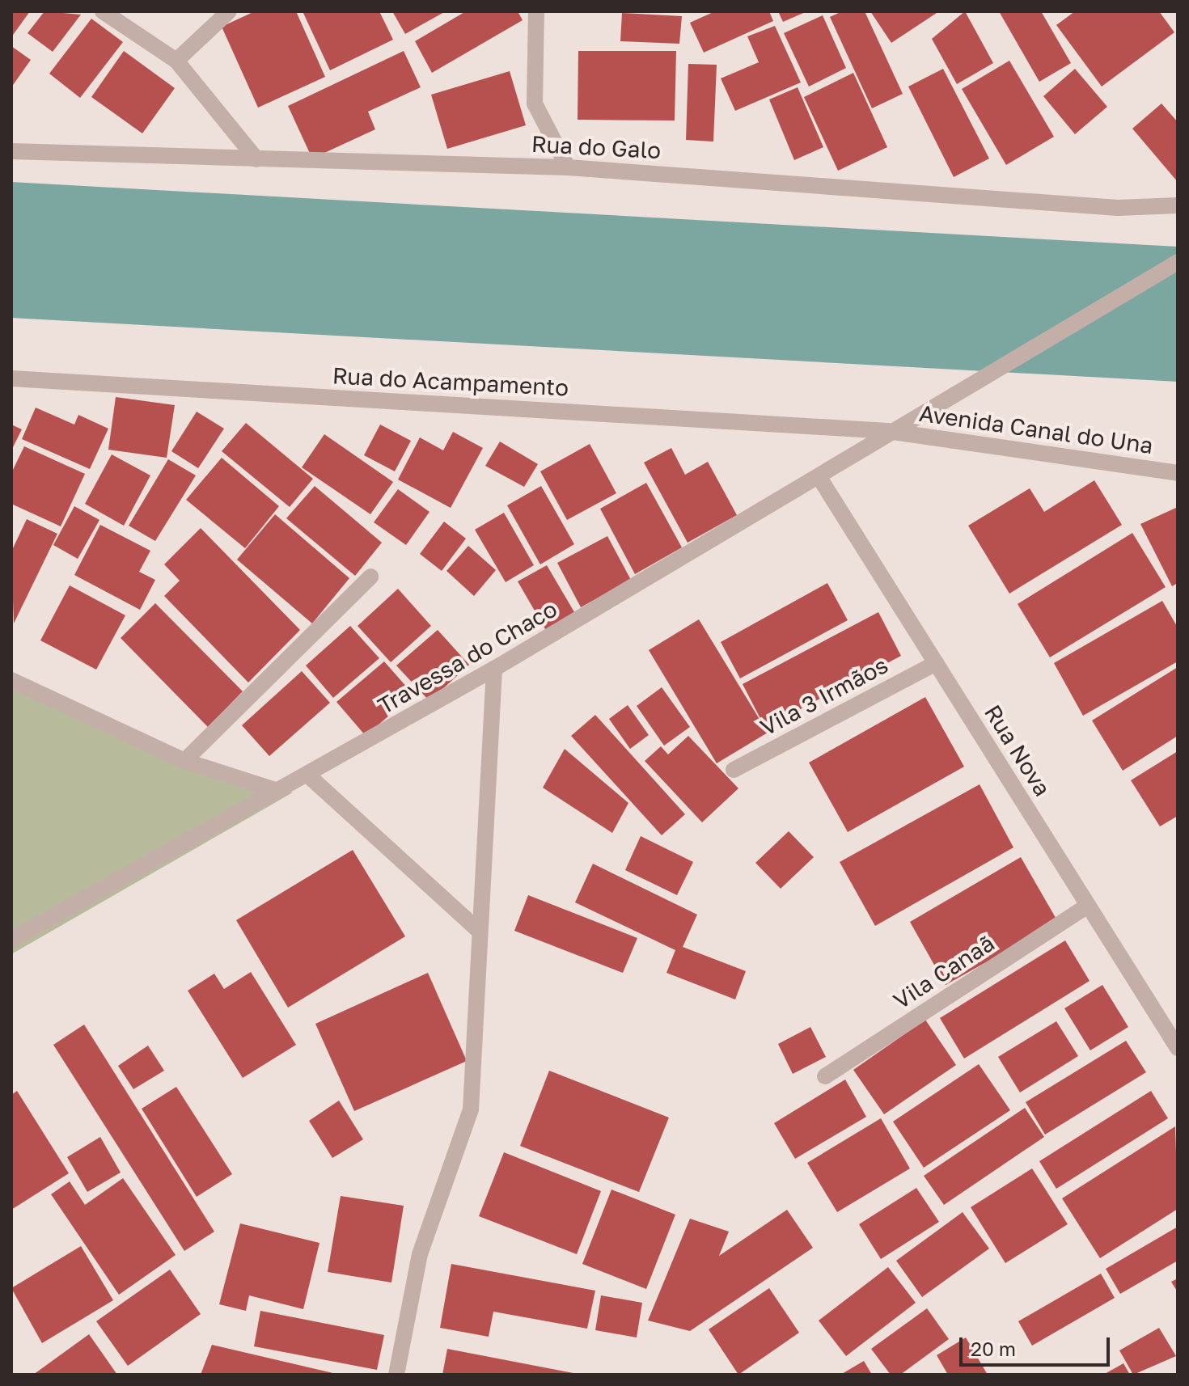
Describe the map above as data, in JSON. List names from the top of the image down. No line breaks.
{"streets":{"street":["Rua do Galo","Rua do Acampamento","Avenida Canal do Una","Travessa do Chaco","Vila 3 Irmãos","Rua Nova","Vila Canaã"]},"crossings":[["Rua do Acampamento","Avenida Canal do Una"],["Rua do Acampamento","Travessa do Chaco"],["Avenida Canal do Una","Travessa do Chaco"],["Travessa do Chaco","Rua Nova"],["Vila 3 Irmãos","Rua Nova"],["Rua Nova","Vila Canaã"]],"scale_bar":"20 m"}
